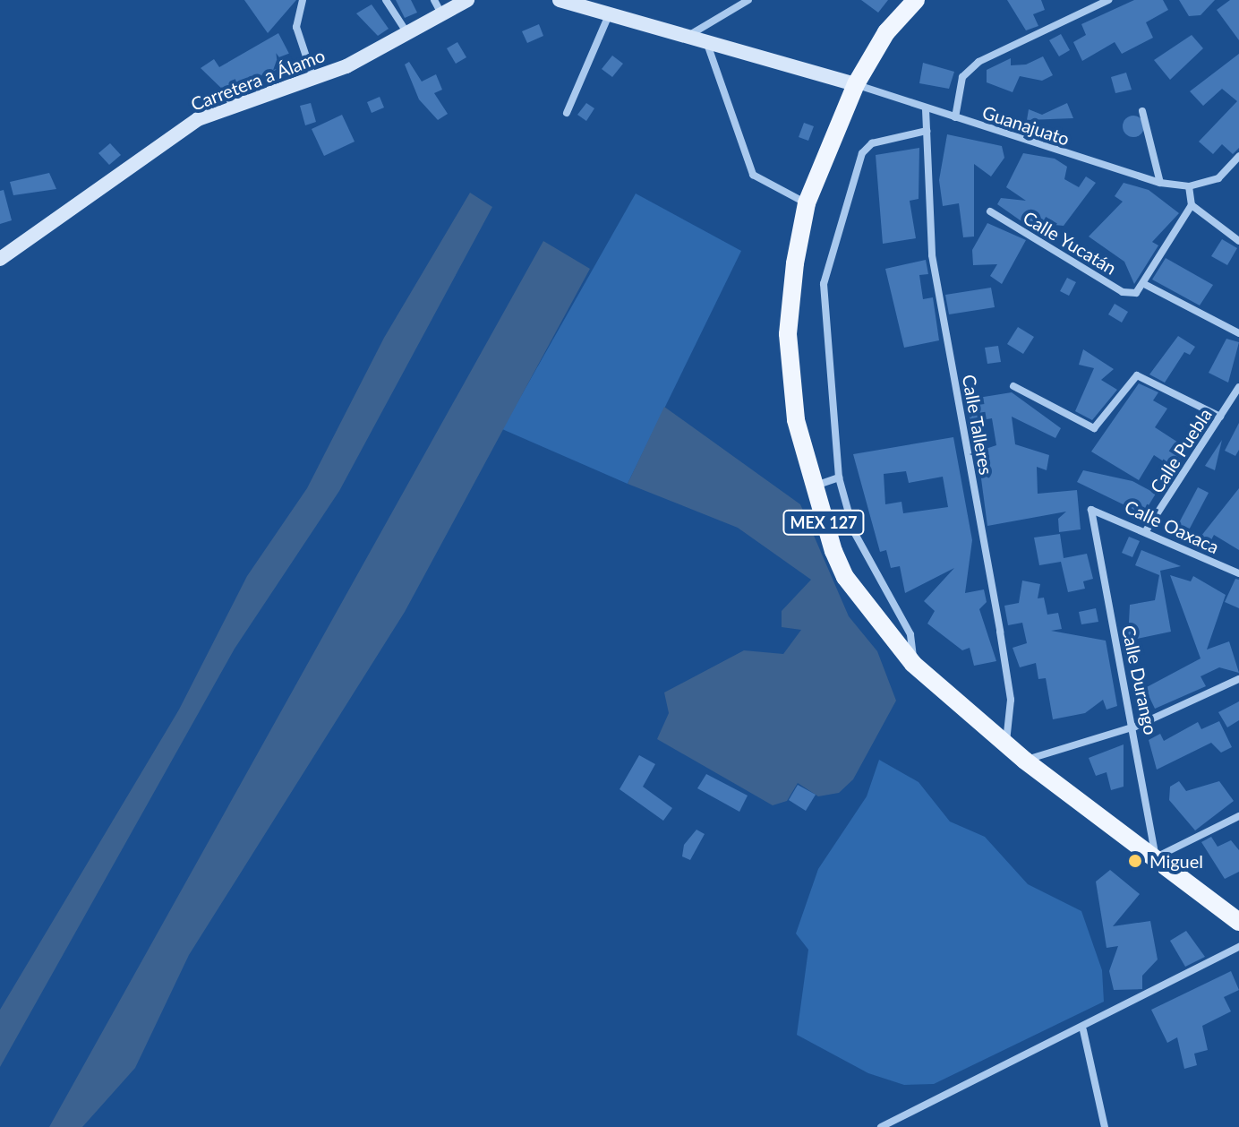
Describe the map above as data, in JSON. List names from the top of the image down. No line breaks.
{"streets":{"main road":["Carretera a Álamo","MEX 127"],"street":["Guanajuato","Calle Yucatán","Calle Talleres","Calle Puebla","Calle Oaxaca","Calle Durango"]},"crossings":[["Guanajuato","Calle Talleres"],["Guanajuato","MEX 127"],["Calle Talleres","MEX 127"],["Calle Puebla","Calle Oaxaca"],["MEX 127","Calle Durango"],["Calle Oaxaca","Calle Durango"]],"places":["Miguel"]}
